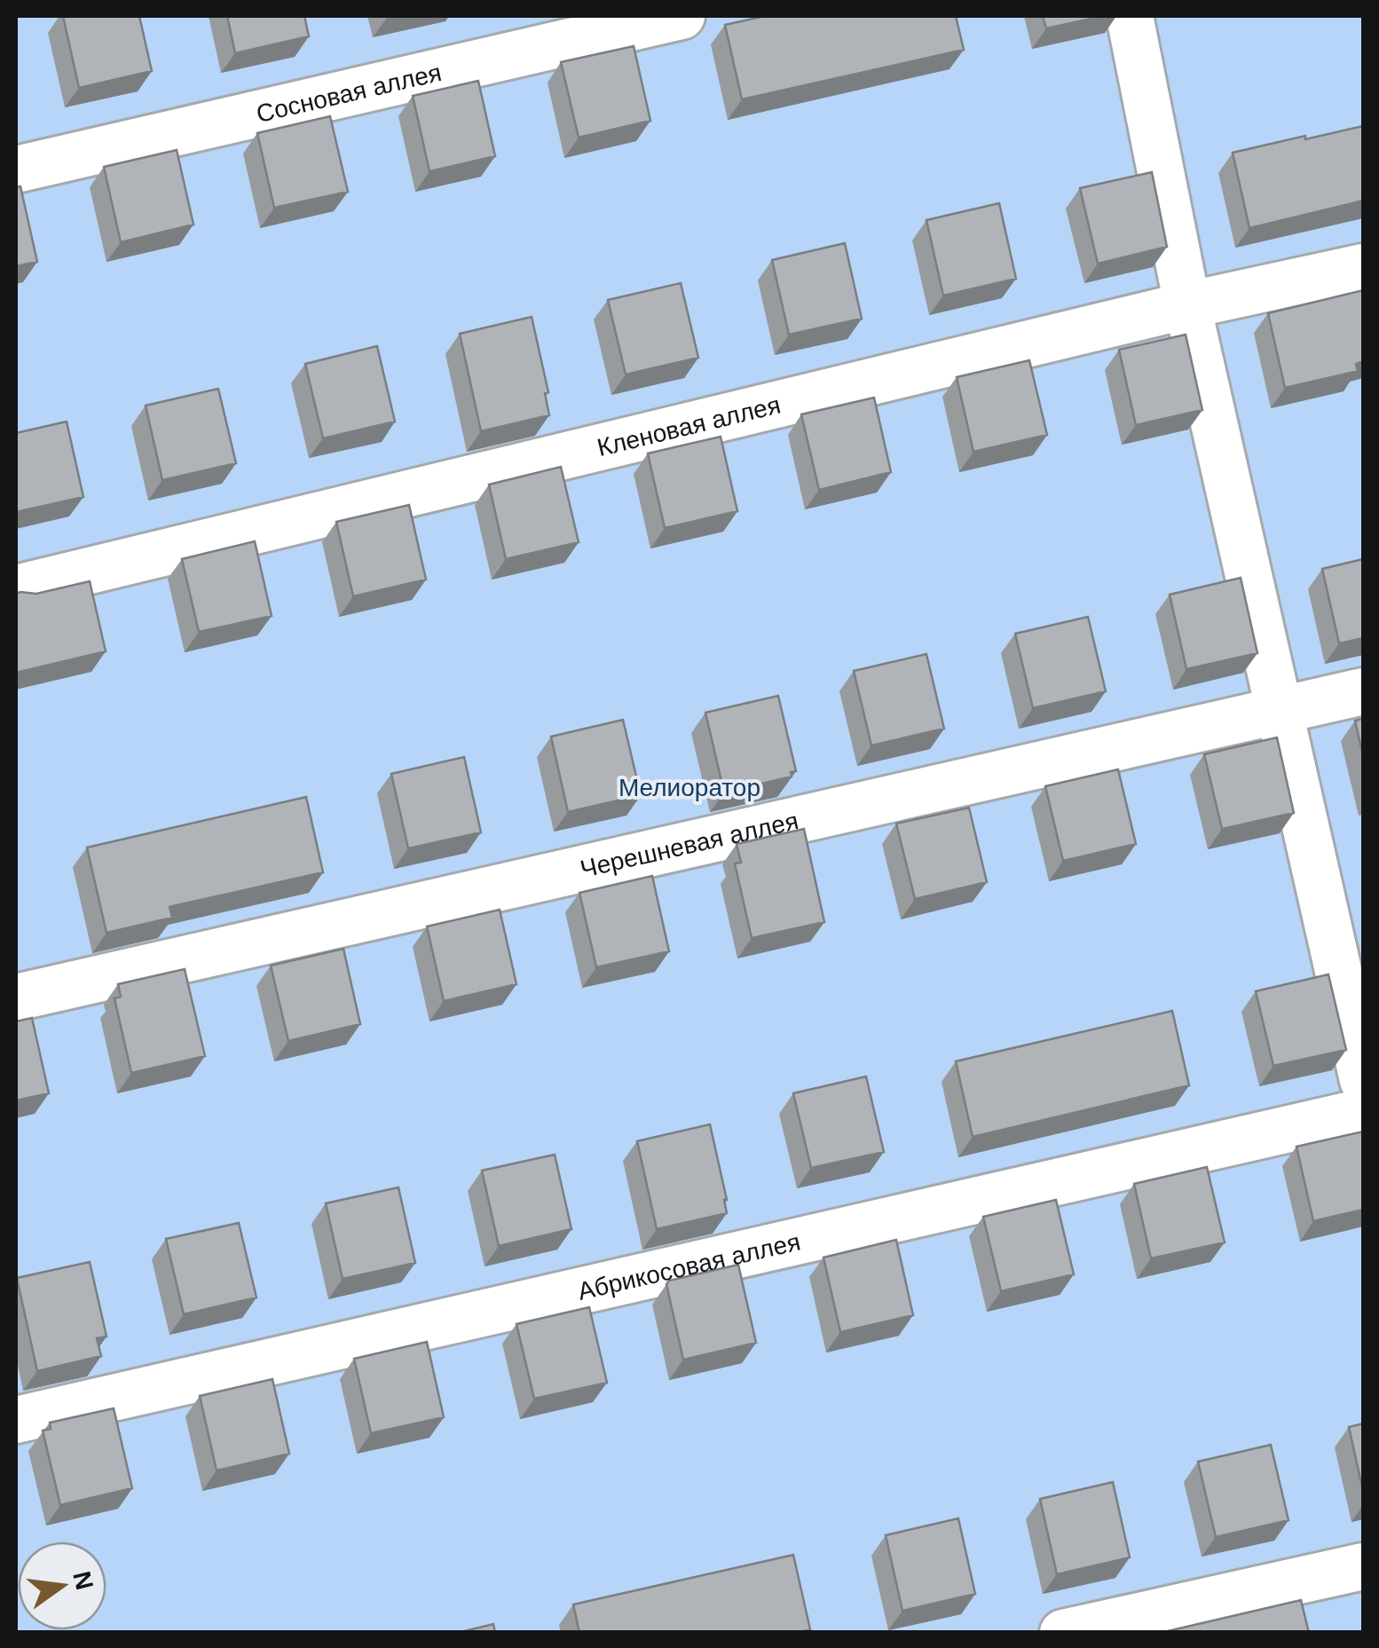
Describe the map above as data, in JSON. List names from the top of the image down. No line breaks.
{"streets":{"street":["Сосновая аллея","Кленовая аллея","Черешневая аллея","Абрикосовая аллея"]},"parks":["Мелиоратор"],"north":"right"}
